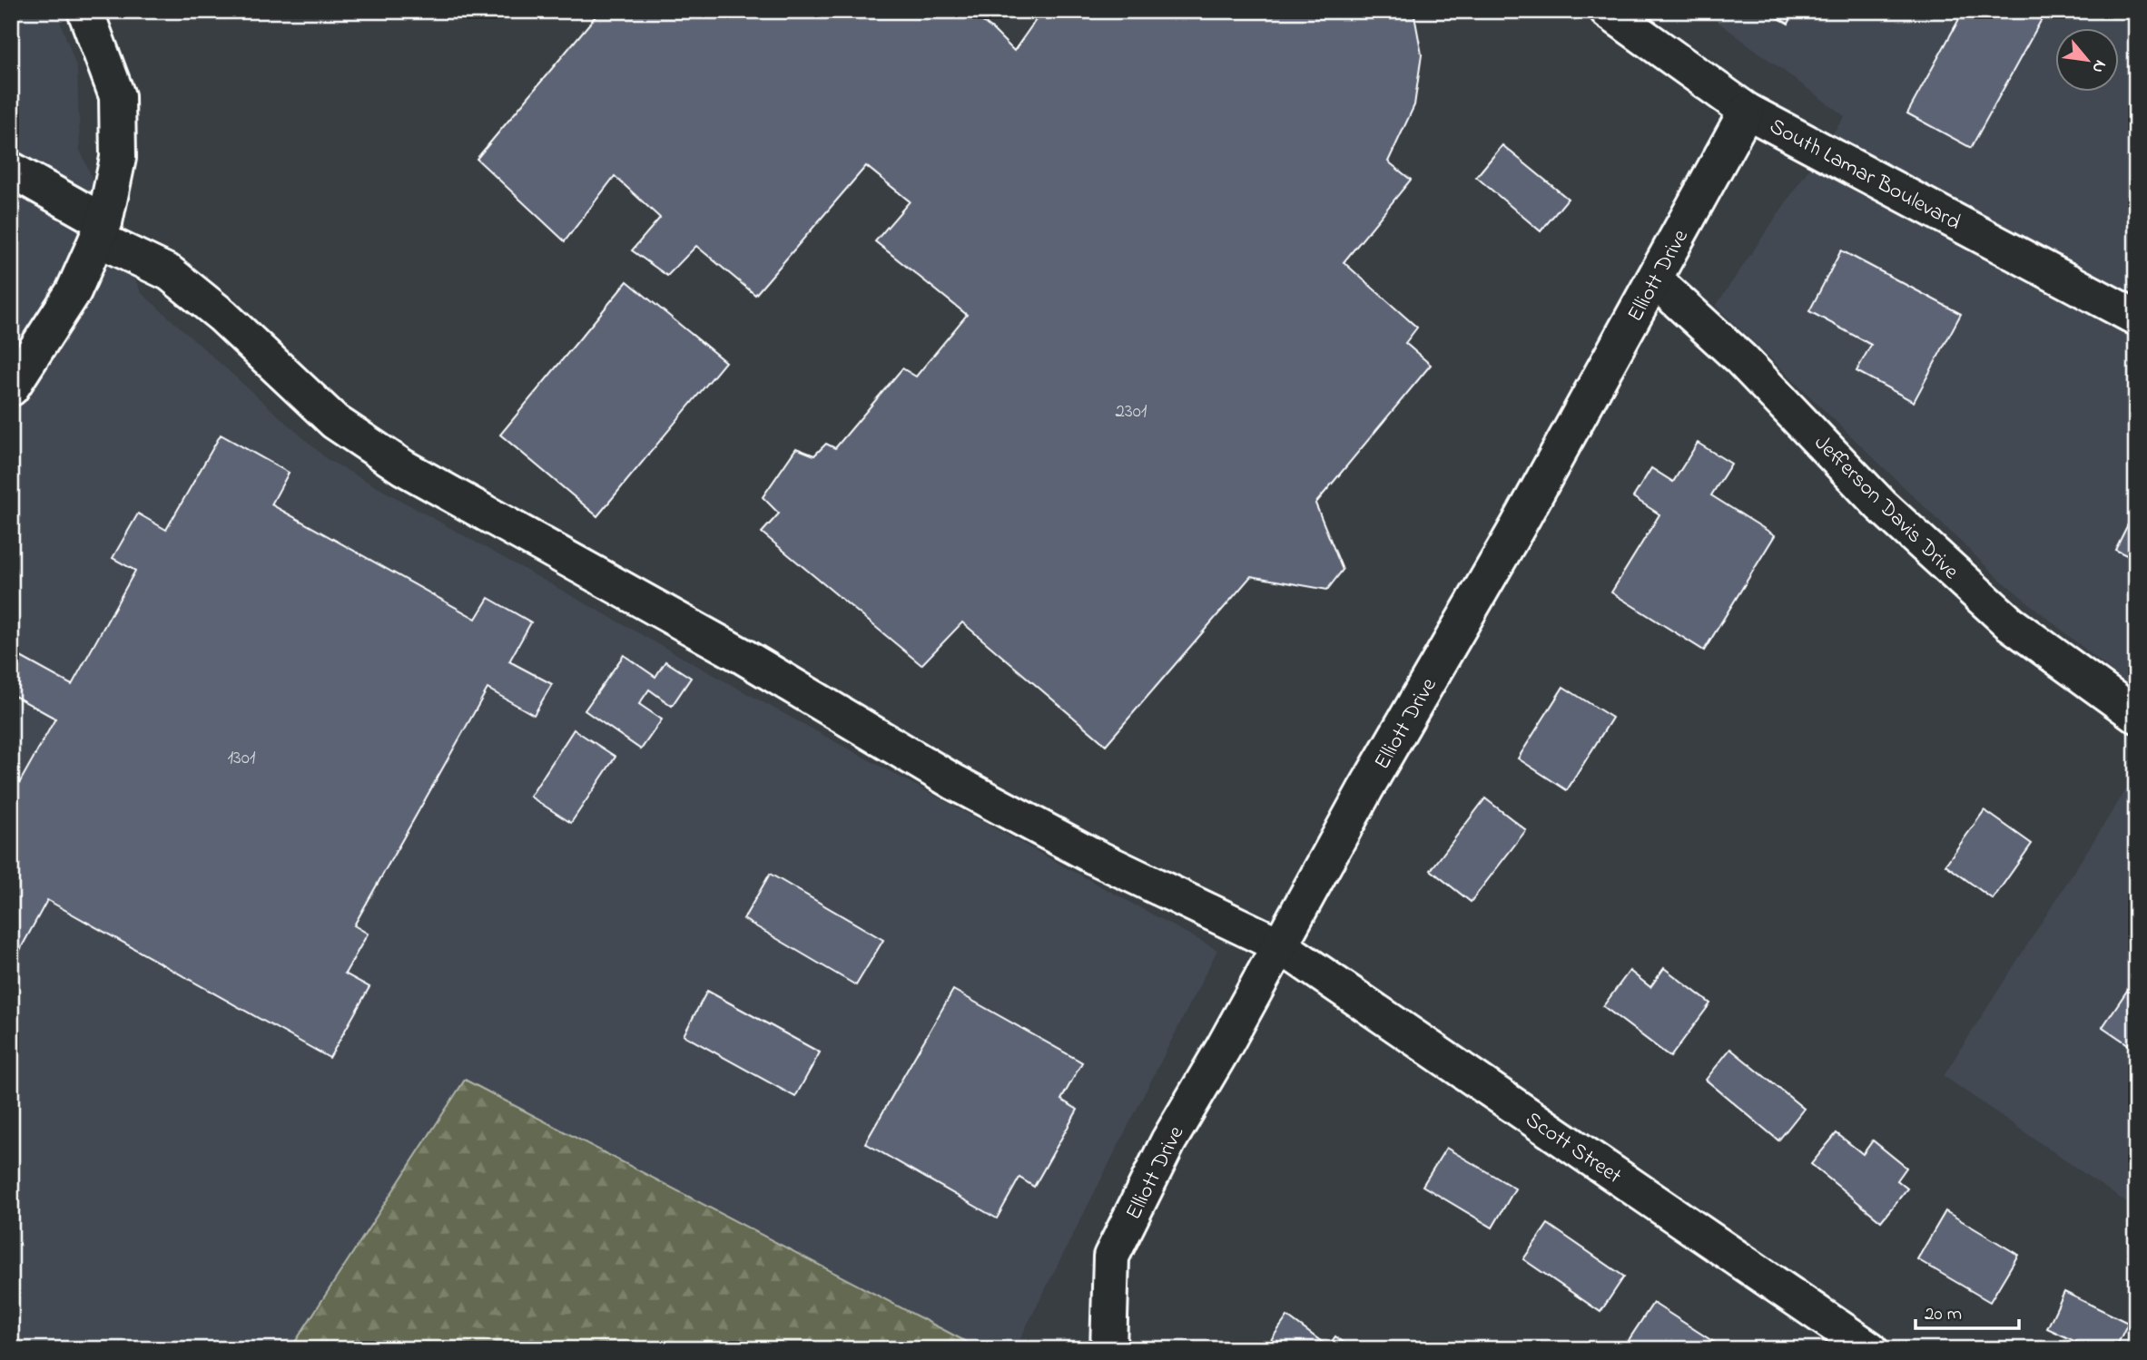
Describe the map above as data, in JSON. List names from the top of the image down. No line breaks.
{"streets":{"street":["South Lamar Boulevard","Elliott Drive","Jefferson Davis Drive","Scott Street"]},"crossings":[["South Lamar Boulevard","Elliott Drive"],["Elliott Drive","Jefferson Davis Drive"],["Elliott Drive","Scott Street"]],"house_numbers":["2301","1301"],"scale_bar":"20 m","north":"bottom right"}
